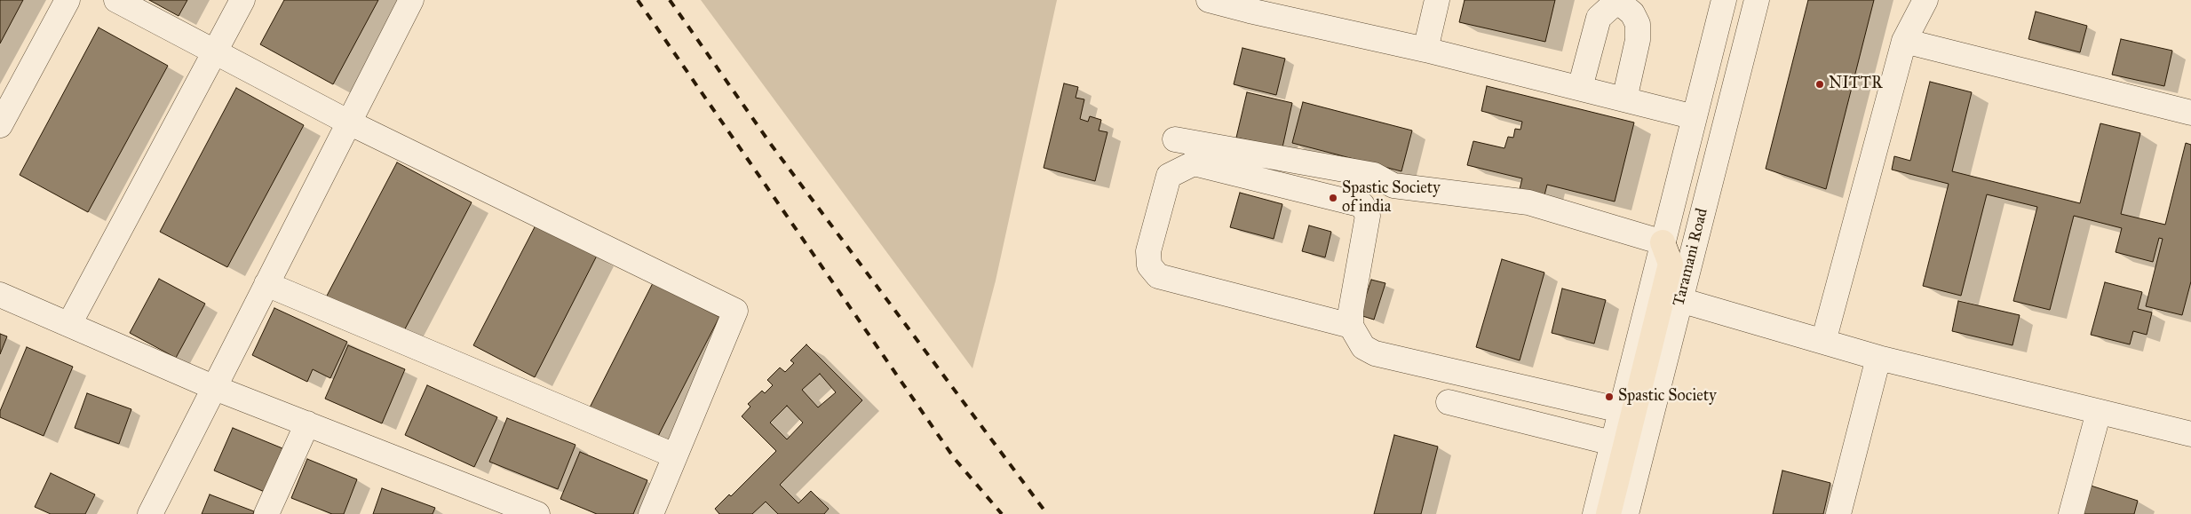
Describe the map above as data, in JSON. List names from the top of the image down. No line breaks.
{"streets":{"street":["Taramani Road"]},"places":["NITTR","Spastic Society of india","Spastic Society"]}
